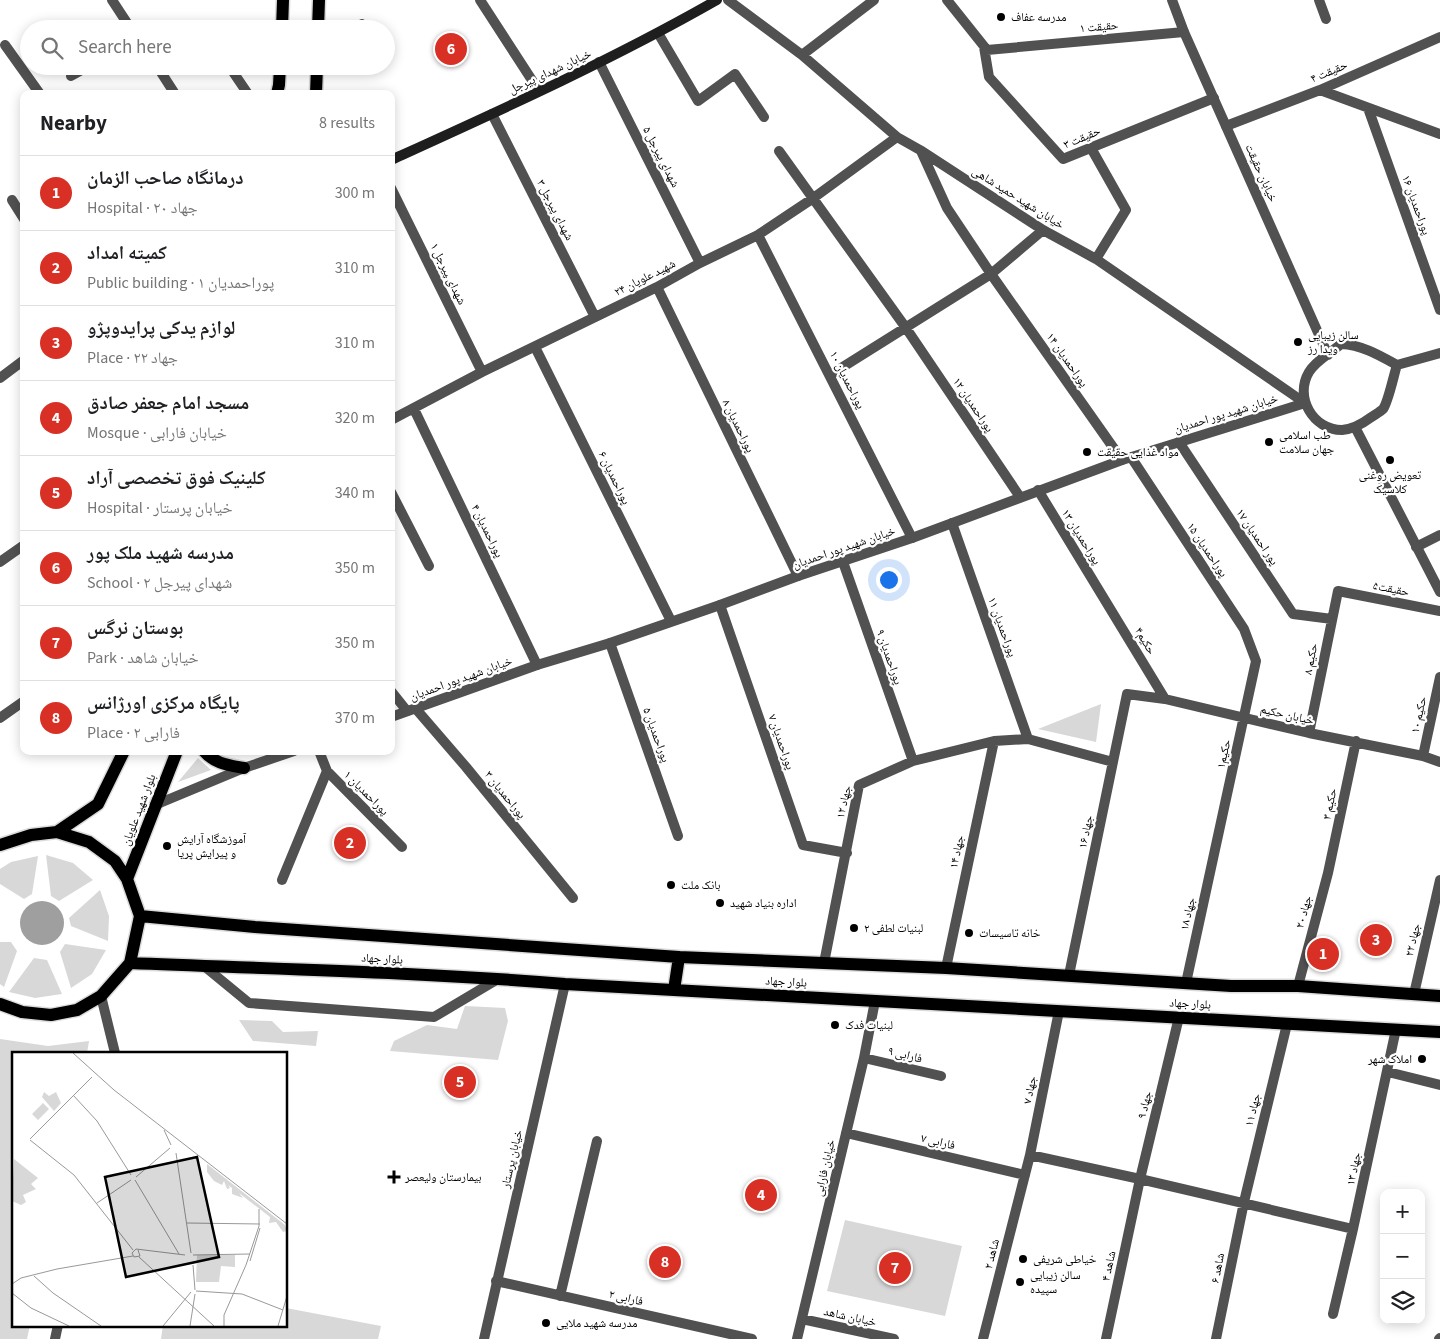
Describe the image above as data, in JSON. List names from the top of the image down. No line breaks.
{"streets":{"main road":["خیابان شهدای پیرجل","بلوار شهید علویان","بلوار جهاد"],"street":["حقیقت ۱","حقیقت ۴","حقیقت ۳","شهدای پیرجل ۵","خیابان حقیقت","خیابان شهید حمید شاهی","پوراحمدیان ۱۶","شهدای پیرجل ۳","شهدای ‍‍‍‍‍‍پیرجل ۱","شهید علویان ۲۴","پوراحمدیان ۱۴","پوراحمدیان ۱۰","پوراحمدیان ۱۲","خیابان شهید پور احمدیان","پوراحمدیان ۸","پوراحمدیان ۶","پوراحمدیان ۴","پوراحمدیان ۱۳","پور احمدیان ۱۷","پوراحمدیان ۱۵","حقیقت۵","پوراحمدیان ۱۱","حکیم۴","پوراحمدیان ۹","حکیم ۸","خیابان حکیم","حکیم ۱۰","پوراحمدیان ۵","پوراحمدیان ۷","حکیم۱","پوراحمدیان ۱","پوراحمدیان ۳","جهاد ۱۲","حکیم ۳","جهاد ۱۶","جهاد ۱۴","جهاد ۲۰","جهاد ۱۸","جهاد ۲۲","فارابی ۹","جهاد ۷","جهاد ۹","جهاد ۱۱","فارابی ۷","خیابان پرستار","خیابان فارابی","جهاد ۱۳","شاهد ۲","شاهد ۴","شاهد ۶","فارابی ۲","خیابان شاهد"]},"crossings":[["حقیقت ۱","حقیقت ۳"],["حقیقت ۱","خیابان حقیقت"],["خیابان شهدای پیرجل","شهدای پیرجل ۵"],["خیابان شهدای پیرجل","شهدای پیرجل ۳"],["حقیقت ۴","خیابان حقیقت"],["حقیقت ۳","خیابان حقیقت"],["شهدای پیرجل ۵","شهید علویان ۲۴"],["خیابان حقیقت","خیابان شهید حمید شاهی"],["خیابان حقیقت","خیابان شهید پور احمدیان"],["خیابان شهید حمید شاهی","شهید علویان ۲۴"],["خیابان شهید حمید شاهی","پوراحمدیان ۱۴"],["خیابان شهید حمید شاهی","خیابان شهید پور احمدیان"],["شهدای پیرجل ۳","شهید علویان ۲۴"],["شهدای ‍‍‍‍‍‍پیرجل ۱","شهید علویان ۲۴"],["شهید علویان ۲۴","پوراحمدیان ۱۰"],["شهید علویان ۲۴","پوراحمدیان ۱۲"],["شهید علویان ۲۴","پوراحمدیان ۸"],["شهید علویان ۲۴","پوراحمدیان ۶"],["شهید علویان ۲۴","پوراحمدیان ۴"],["پوراحمدیان ۱۴","خیابان شهید پور احمدیان"],["پوراحمدیان ۱۴","پوراحمدیان ۱۵"],["پوراحمدیان ۱۰","خیابان شهید پور احمدیان"],["پوراحمدیان ۱۲","خیابان شهید پور احمدیان"],["خیابان شهید پور احمدیان","پوراحمدیان ۸"],["خیابان شهید پور احمدیان","پوراحمدیان ۶"],["خیابان شهید پور احمدیان","پوراحمدیان ۴"],["خیابان شهید پور احمدیان","پوراحمدیان ۱۳"],["خیابان شهید پور احمدیان","پور احمدیان ۱۷"],["خیابان شهید پور احمدیان","پوراحمدیان ۱۵"],["خیابان شهید پور احمدیان","پوراحمدیان ۱۱"],["خیابان شهید پور احمدیان","پوراحمدیان ۹"],["خیابان شهید پور احمدیان","پوراحمدیان ۵"],["خیابان شهید پور احمدیان","پوراحمدیان ۷"],["خیابان شهید پور احمدیان","پوراحمدیان ۳"],["پوراحمدیان ۱۳","حکیم۴"],["پور احمدیان ۱۷","حکیم ۸"],["پوراحمدیان ۱۵","حکیم۱"],["حقیقت۵","حکیم ۸"],["پوراحمدیان ۱۱","جهاد ۱۲"],["حکیم۴","خیابان حکیم"],["پوراحمدیان ۹","جهاد ۱۲"],["حکیم ۸","خیابان حکیم"],["خیابان حکیم","حکیم ۱۰"],["خیابان حکیم","حکیم۱"],["خیابان حکیم","حکیم ۳"],["خیابان حکیم","جهاد ۱۶"],["پوراحمدیان ۷","جهاد ۱۲"],["حکیم۱","جهاد ۱۸"],["جهاد ۱۲","جهاد ۱۶"],["جهاد ۱۲","جهاد ۱۴"],["جهاد ۱۲","بلوار جهاد"],["حکیم ۳","جهاد ۲۰"],["جهاد ۱۶","بلوار جهاد"],["جهاد ۱۴","بلوار جهاد"],["جهاد ۲۰","بلوار جهاد"],["جهاد ۱۸","بلوار جهاد"],["جهاد ۲۲","بلوار جهاد"],["بلوار جهاد","جهاد ۷"],["بلوار جهاد","جهاد ۹"],["بلوار جهاد","جهاد ۱۱"],["بلوار جهاد","خیابان پرستار"],["بلوار جهاد","خیابان فارابی"],["بلوار جهاد","جهاد ۱۳"],["فارابی ۹","خیابان فارابی"],["جهاد ۷","فارابی ۷"],["جهاد ۷","شاهد ۲"],["جهاد ۹","شاهد ۴"],["جهاد ۱۱","شاهد ۶"],["فارابی ۷","خیابان فارابی"],["فارابی ۷","شاهد ۲"],["خیابان پرستار","فارابی ۲"],["خیابان فارابی","خیابان شاهد"]],"places":{"other":["مدرسه عفاف","سالن زیبایی ویدا رز","طب اسلامی جهان سلامت","مواد غذایی حقیقت","تعویض روغنی کلاسیک","آموزشگاه آرایش و پیرایش پریا","بانک ملت","اداره بنیاد شهید","لبنیات لطفی ۲","خانه تاسیسات","لبنیات فدک","املاک شهر","خیاطی شریفی","سالن زیبایی سپیده","مدرسه شهید ملایی"],"health":["بیمارستان ولیعصر"]},"page":{"search":"Search here","pins":["6","2","3","1","5","4","8","7"],"heading":["Nearby","8 results"],"list":[{"mark":"1","name":"درمانگاه صاحب الزمان","note":"Hospital · جهاد ۲۰","value":"300 m"},{"mark":"2","name":"کمیته امداد","note":"Public building · پوراحمدیان ۱","value":"310 m"},{"mark":"3","name":"لوازم یدکی پرایدوپژو","note":"Place · جهاد ۲۲","value":"310 m"},{"mark":"4","name":"مسجد امام جعفر صادق","note":"Mosque · خیابان فارابی","value":"320 m"},{"mark":"5","name":"کلینیک فوق تخصصی آراد","note":"Hospital · خیابان پرستار","value":"340 m"},{"mark":"6","name":"مدرسه شهید ملک پور","note":"School · شهدای پیرجل ۲","value":"350 m"},{"mark":"7","name":"بوستان نرگس","note":"Park · خیابان شاهد","value":"350 m"},{"mark":"8","name":"پایگاه مرکزی اورژانس","note":"Place · فارابی ۲","value":"370 m"}],"map_buttons":["+","−"]}}
